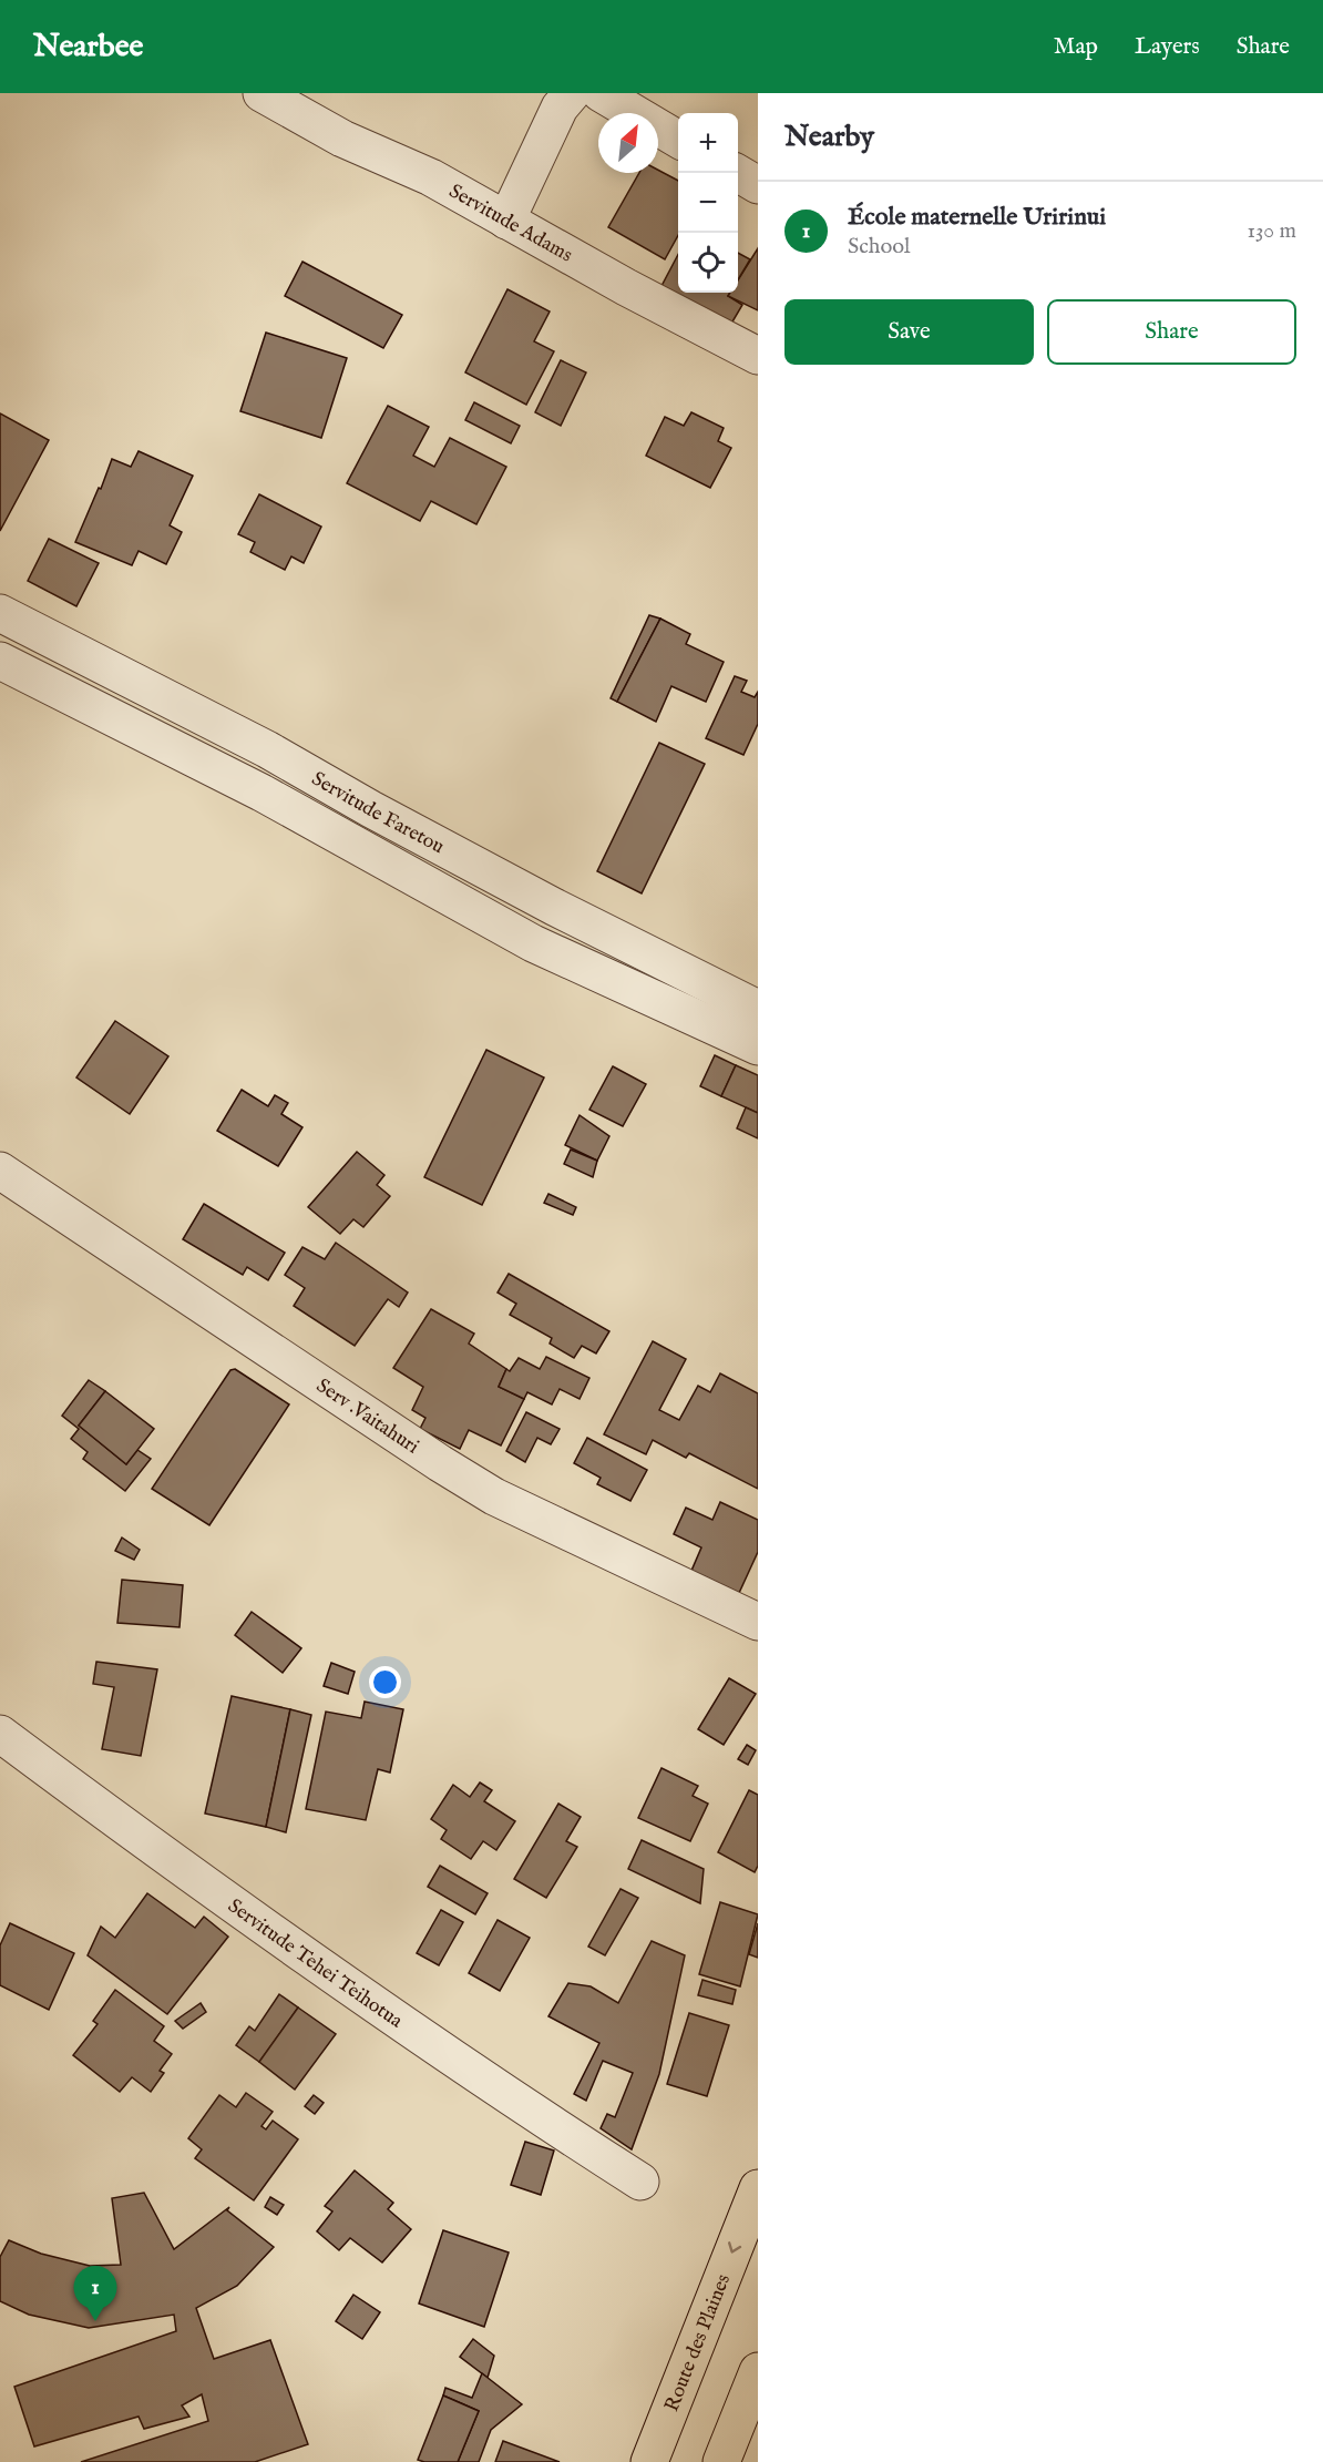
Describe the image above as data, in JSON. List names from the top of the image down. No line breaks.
{"streets":{"highway":["Route des Plaines"],"street":["Servitude Adams","Servitude Faretou","Serv .Vaitahuri","Servitude Tehei Teihotua"]},"north":"top right","page":{"header":"Nearbee","nav":["Map","Layers","Share"],"heading":"Nearby","map_buttons":["+","−"],"list":[{"mark":"1","name":"École maternelle Uririnui","note":"School","value":"130 m"}],"buttons":["Save","Share"],"pins":"1"}}
